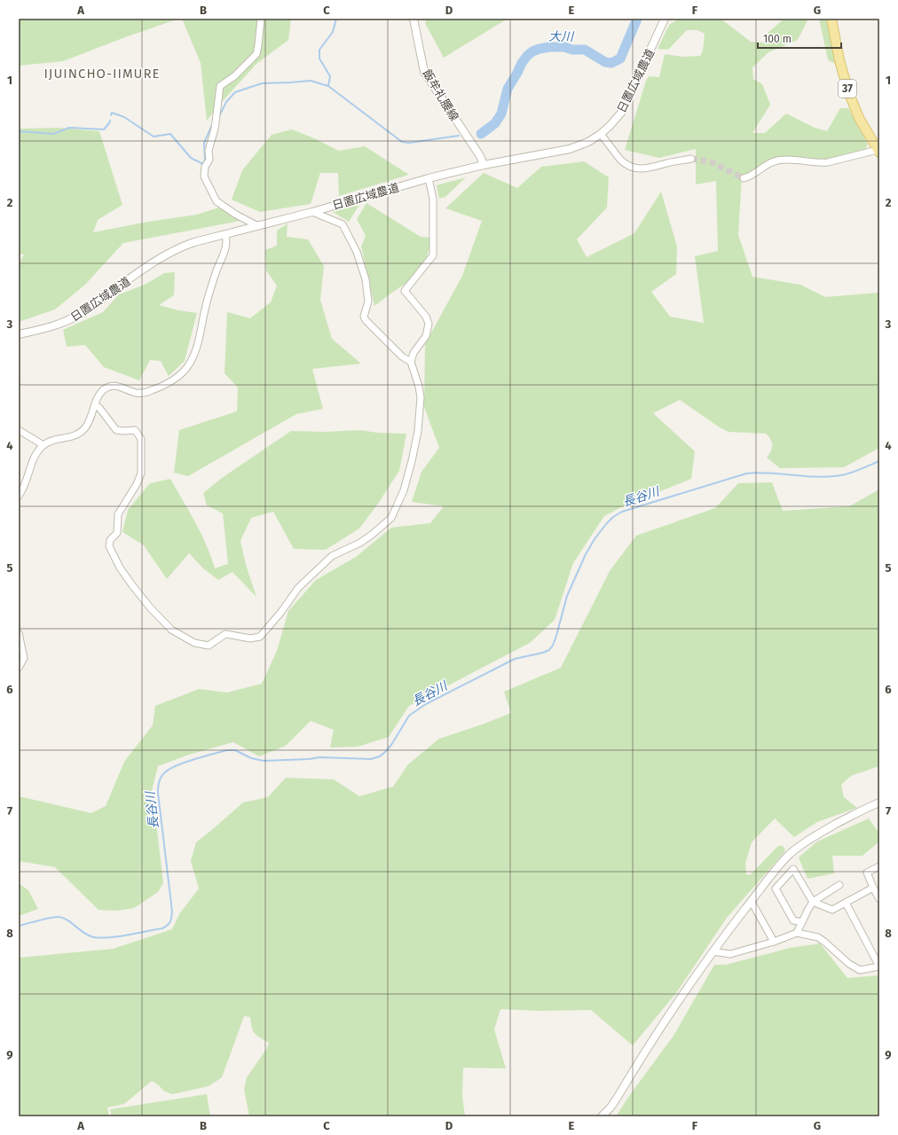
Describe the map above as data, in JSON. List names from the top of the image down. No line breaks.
{"streets":{"main road":["37"],"street":["日置広域農道","飯牟礼腰線"]},"crossings":[["日置広域農道","飯牟礼腰線"]],"districts":["IJUINCHO-IIMURE"],"water":["大川","長谷川"],"scale_bar":"100 m","grid":{"columns":["A","B","C","D","E","F","G"],"rows":["1","2","3","4","5","6","7","8","9"]}}
